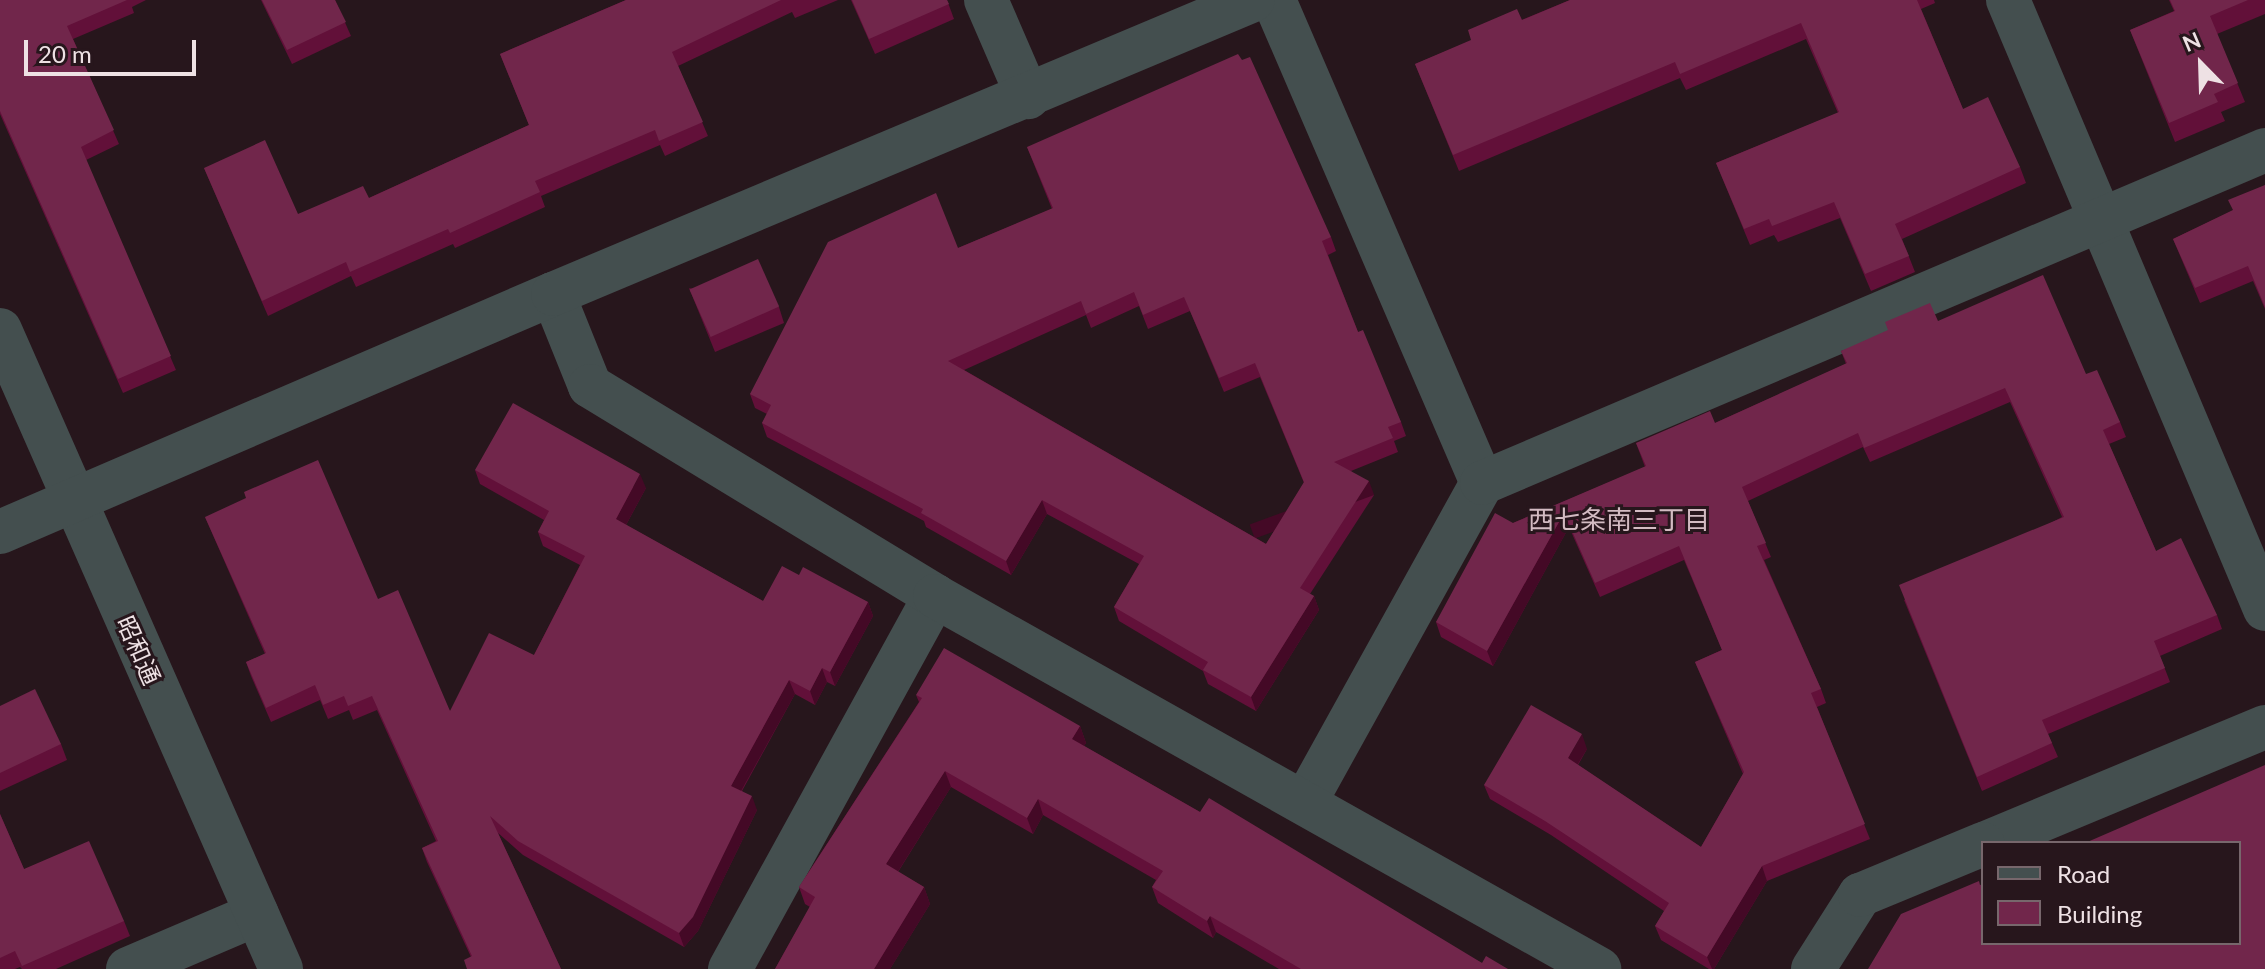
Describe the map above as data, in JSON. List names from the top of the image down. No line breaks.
{"streets":{"street":["昭和通"]},"districts":["西七条南三丁目"],"legend":["Road","Building"],"scale_bar":"20 m","north":"top left"}
